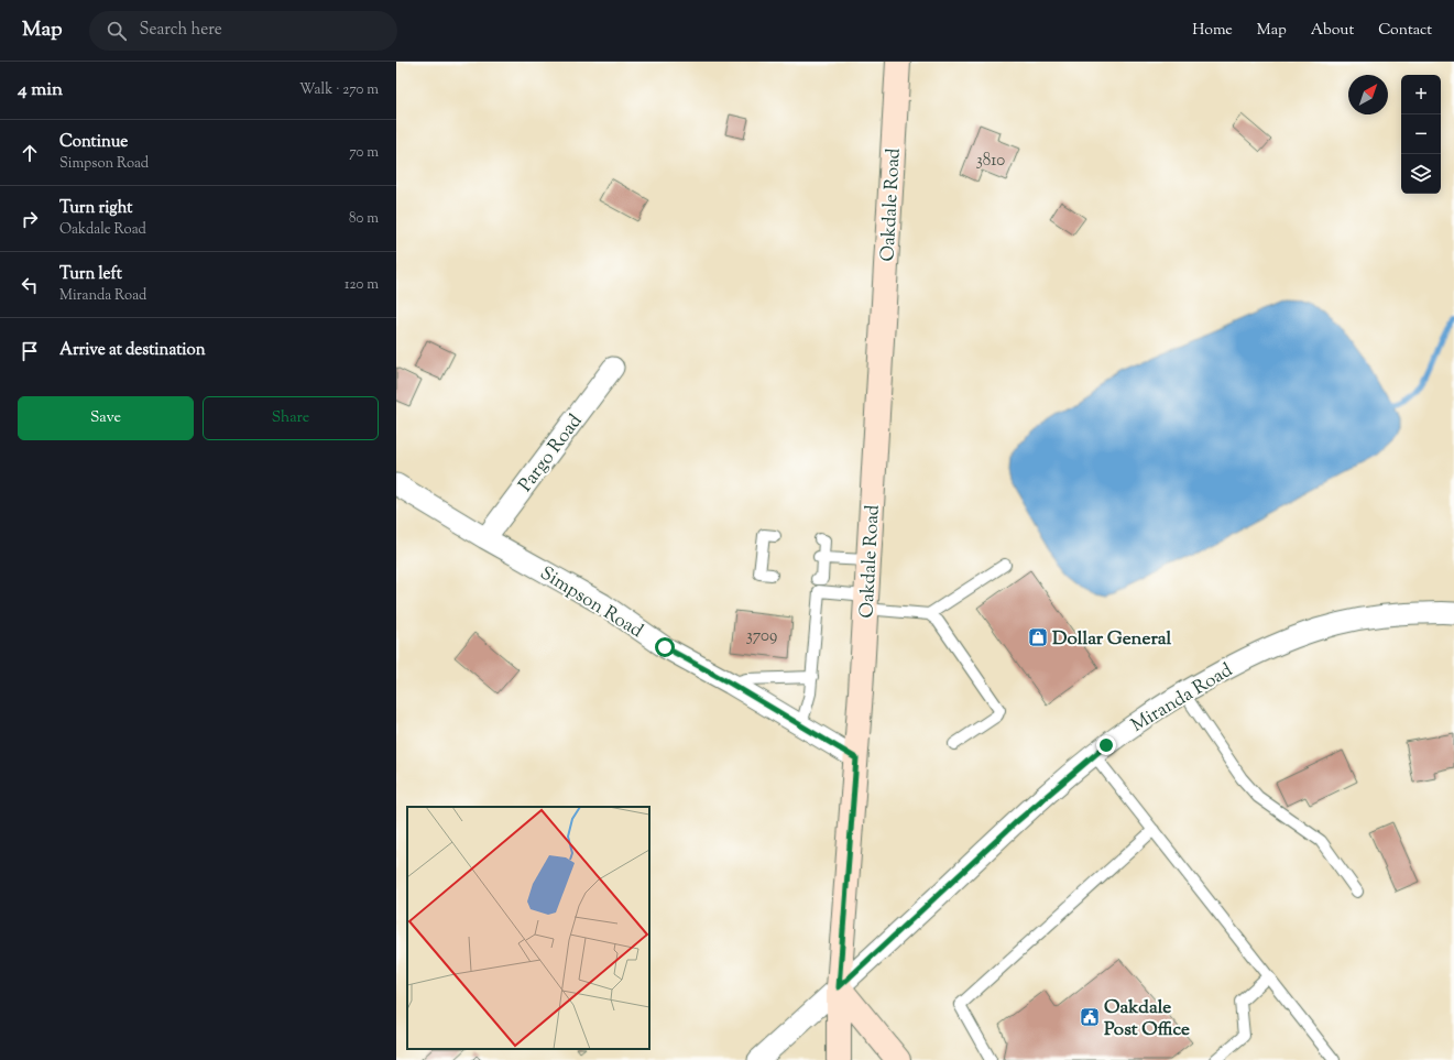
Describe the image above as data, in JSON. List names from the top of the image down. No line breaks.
{"streets":{"main road":["Oakdale Road"],"street":["Pargo Road","Simpson Road","Miranda Road"]},"crossings":[["Oakdale Road","Simpson Road"],["Oakdale Road","Miranda Road"],["Pargo Road","Simpson Road"]],"places":{"shop":["Dollar General"],"public building":["Oakdale Post Office"]},"house_numbers":["3810","3709"],"north":"top right","page":{"header":"Map","search":"Search here","nav":["Home","Map","About","Contact"],"heading":["4 min","Walk · 270 m"],"map_buttons":["+","−"],"list":[["Continue","Simpson Road","70 m"],["Turn right","Oakdale Road","80 m"],["Turn left","Miranda Road","120 m"],"Arrive at destination"],"buttons":["Save","Share"]}}
